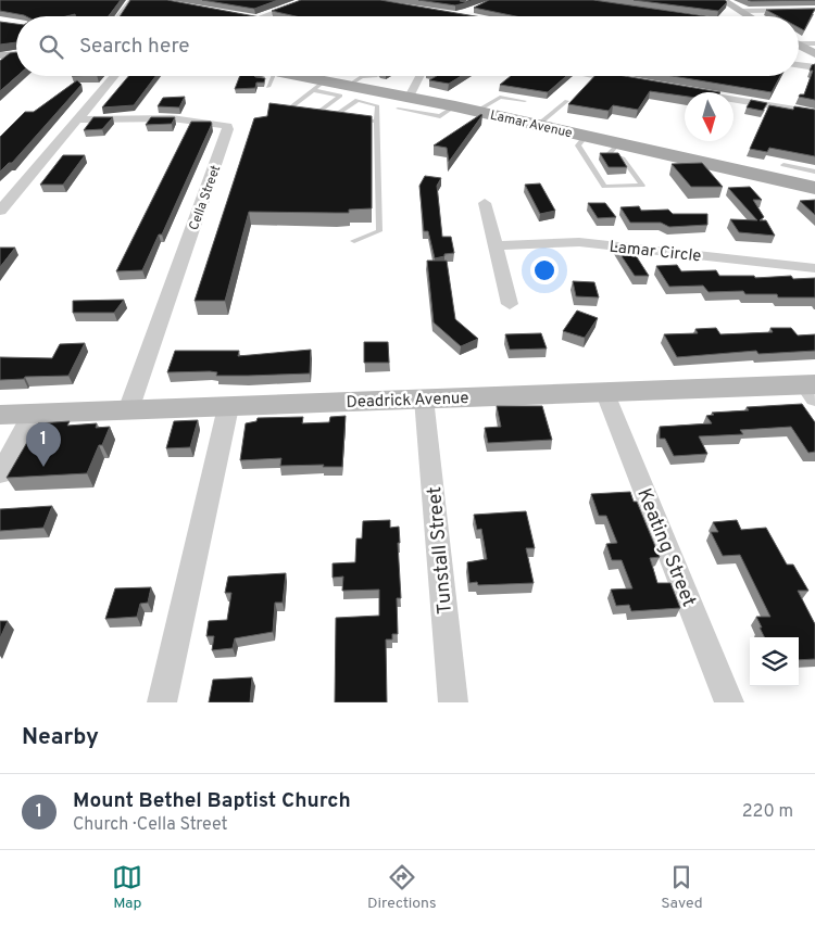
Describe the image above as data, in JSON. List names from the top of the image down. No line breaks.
{"streets":{"main road":["Lamar Avenue"],"street":["Cella Street","Lamar Circle","Deadrick Avenue","Keating Street","Tunstall Street"]},"crossings":[["Cella Street","Deadrick Avenue"],["Deadrick Avenue","Keating Street"],["Deadrick Avenue","Tunstall Street"]],"north":"bottom","page":{"search":"Search here","pins":"1","heading":"Nearby","list":[{"mark":"1","name":"Mount Bethel Baptist Church","note":"Church · Cella Street","value":"220 m"}],"nav":["Map","Directions","Saved"]}}
